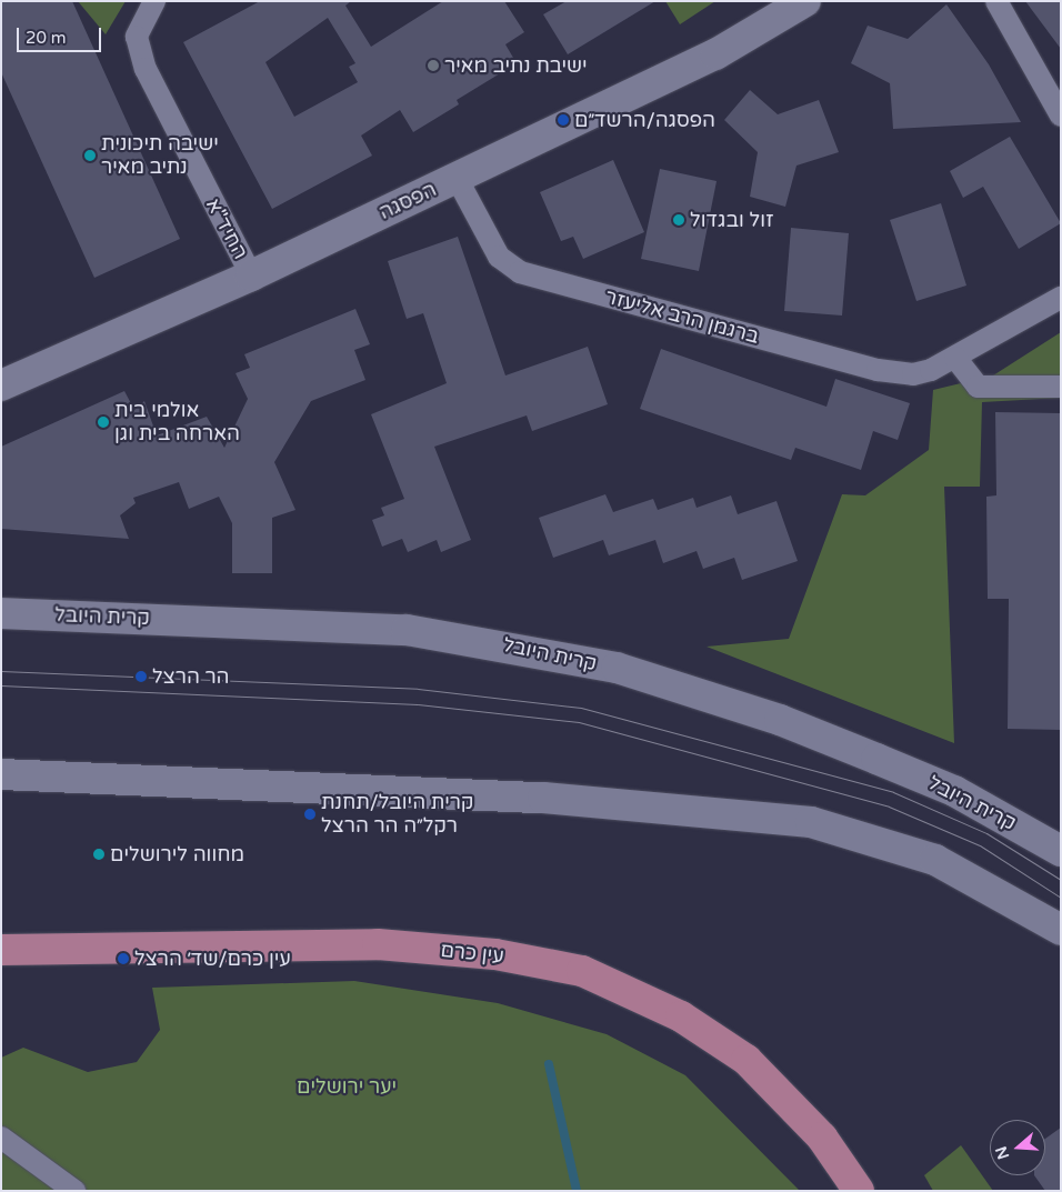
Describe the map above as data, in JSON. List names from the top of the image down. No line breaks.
{"streets":{"main road":["הפסגה","קרית היובל","עין כרם"],"street":["החיד\"א","ברגמן הרב אליעזר"]},"crossings":[["הפסגה","החיד\"א"],["הפסגה","ברגמן הרב אליעזר"]],"parks":["יער ירושלים"],"places":["ישיבת נתיב מאיר","הפסגה/הרשד״ם","ישיבה תיכונית נתיב מאיר","זול ובגדול","אולמי בית הארחה בית וגן","הר הרצל","קרית היובל/תחנת רקל״ה הר הרצל","מחווה לירושלים","עין כרם/שד׳ הרצל"],"scale_bar":"20 m","north":"left"}
